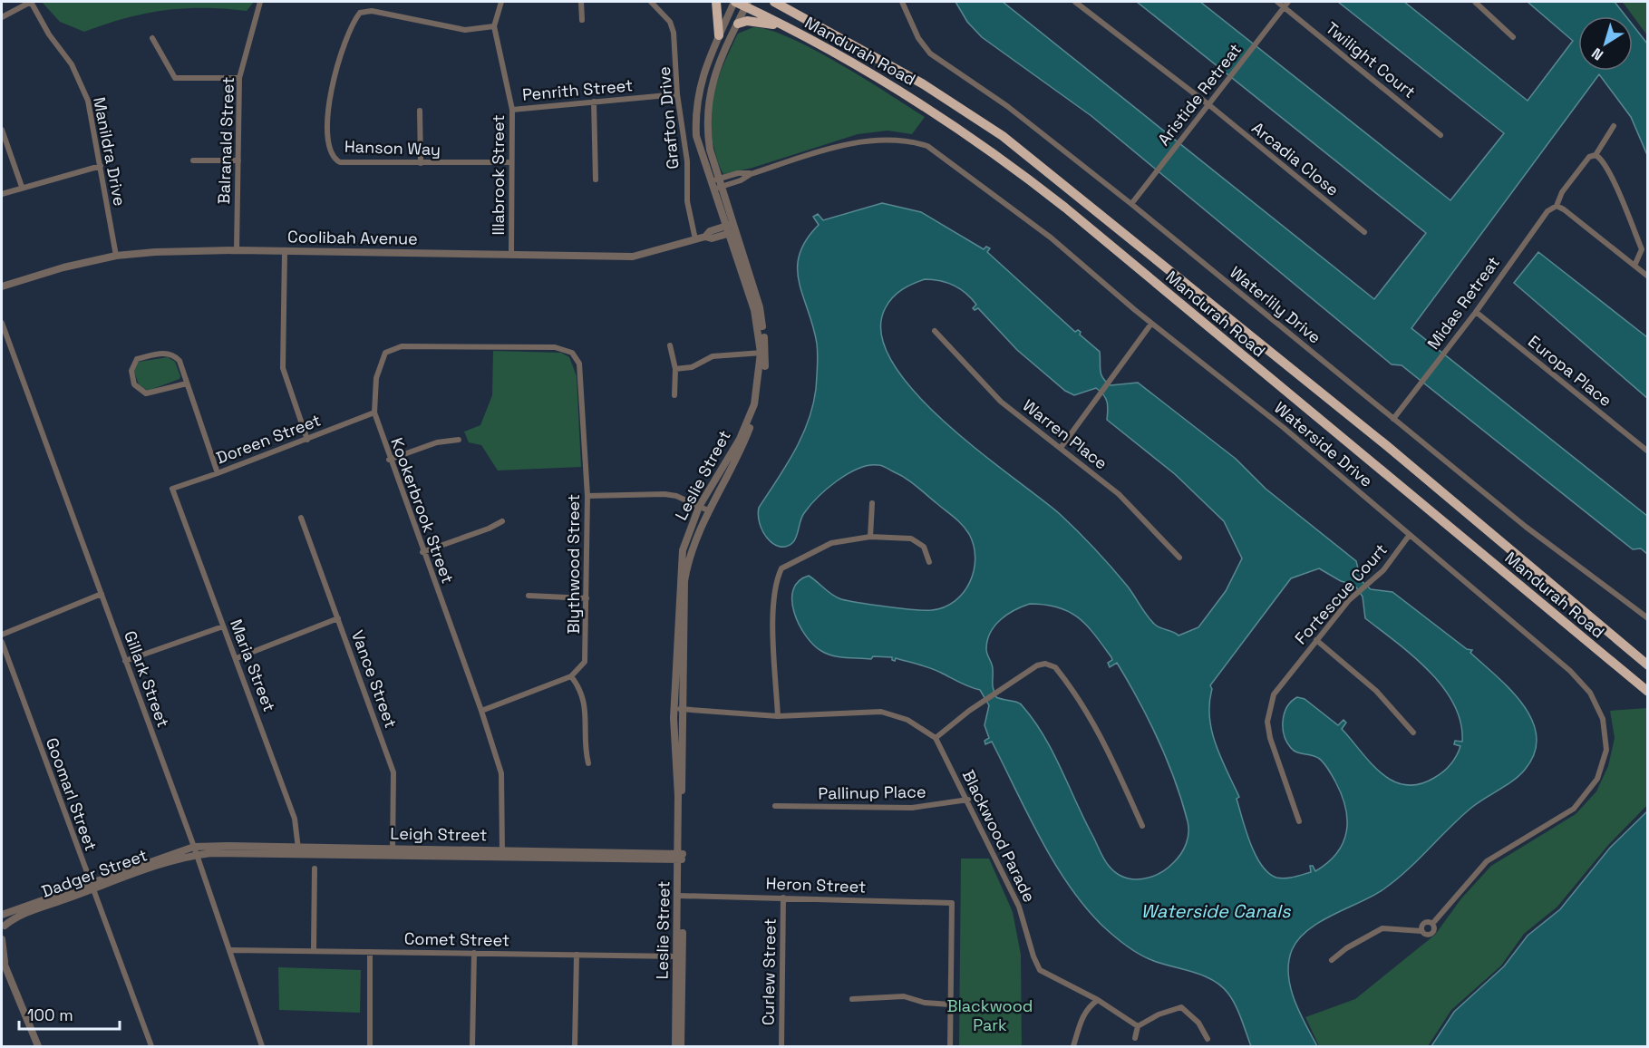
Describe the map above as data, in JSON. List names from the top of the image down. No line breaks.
{"streets":{"highway":["Mandurah Road"],"street":["Twilight Court","Penrith Street","Aristide Retreat","Grafton Drive","Balranald Street","Hanson Way","Manildra Drive","Arcadia Close","Illabrook Street","Coolibah Avenue","Midas Retreat","Waterlily Drive","Europa Place","Warren Place","Doreen Street","Waterside Drive","Leslie Street","Kookerbrook Street","Blythwood Street","Fortescue Court","Maria Street","Gillark Street","Vance Street","Pallinup Place","Goomarl Street","Leigh Street","Blackwood Parade","Dadger Street","Heron Street","Comet Street","Curlew Street"]},"crossings":[["Mandurah Road","Leslie Street"],["Twilight Court","Aristide Retreat"],["Penrith Street","Grafton Drive"],["Penrith Street","Illabrook Street"],["Aristide Retreat","Arcadia Close"],["Aristide Retreat","Waterlily Drive"],["Grafton Drive","Coolibah Avenue"],["Balranald Street","Coolibah Avenue"],["Hanson Way","Illabrook Street"],["Manildra Drive","Coolibah Avenue"],["Illabrook Street","Coolibah Avenue"],["Coolibah Avenue","Leslie Street"],["Midas Retreat","Waterlily Drive"],["Midas Retreat","Europa Place"],["Doreen Street","Kookerbrook Street"],["Doreen Street","Maria Street"],["Waterside Drive","Leslie Street"],["Waterside Drive","Fortescue Court"],["Leslie Street","Leigh Street"],["Leslie Street","Blackwood Parade"],["Leslie Street","Heron Street"],["Leslie Street","Comet Street"],["Kookerbrook Street","Blythwood Street"],["Kookerbrook Street","Leigh Street"],["Maria Street","Leigh Street"],["Gillark Street","Leigh Street"],["Gillark Street","Dadger Street"],["Gillark Street","Comet Street"],["Vance Street","Leigh Street"],["Pallinup Place","Blackwood Parade"],["Goomarl Street","Dadger Street"],["Leigh Street","Dadger Street"],["Heron Street","Curlew Street"]],"water":["Waterside Canals"],"parks":["Blackwood Park"],"scale_bar":"100 m","north":"bottom left"}
